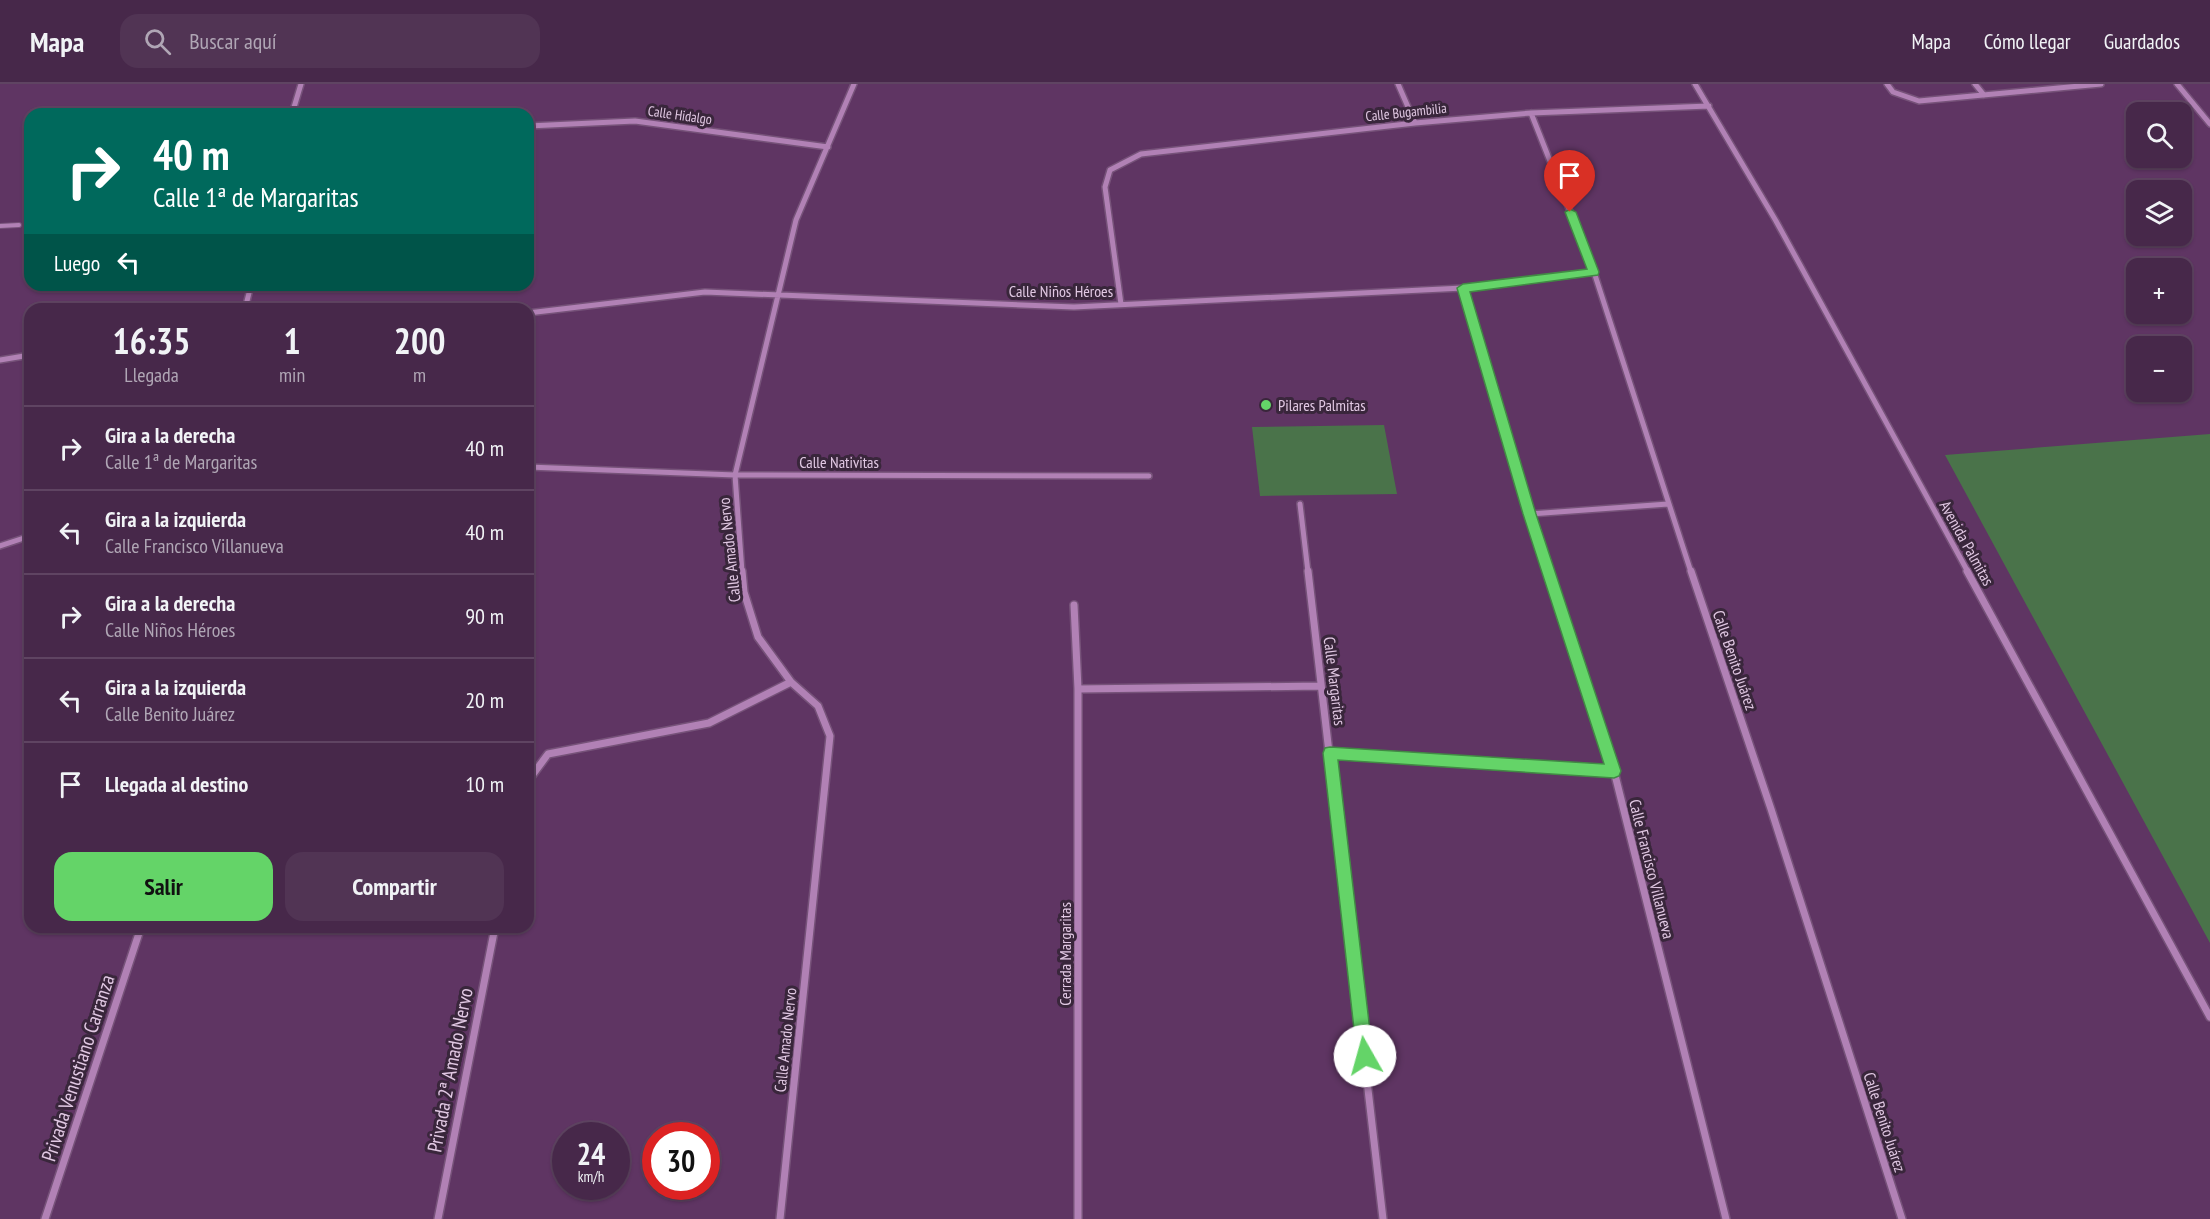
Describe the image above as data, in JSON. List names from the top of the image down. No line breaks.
{"streets":{"street":["Calle Bugambilia","Calle Hidalgo","Calle Niños Héroes","Calle Nativitas","Avenida Palmitas","Calle Amado Nervo","Calle Benito Juárez","Calle Margaritas","Calle Francisco Villanueva","Cerrada Margaritas","Privada Venustiano Carranza","Privada 2ª Amado Nervo"]},"crossings":[["Calle Bugambilia","Calle Niños Héroes"],["Calle Bugambilia","Avenida Palmitas"],["Calle Bugambilia","Calle Benito Juárez"],["Calle Hidalgo","Calle Amado Nervo"],["Calle Niños Héroes","Calle Amado Nervo"],["Calle Niños Héroes","Calle Benito Juárez"],["Calle Niños Héroes","Calle Francisco Villanueva"],["Calle Nativitas","Calle Amado Nervo"]],"places":["Pilares Palmitas"],"page":{"header":"Mapa","search":"Buscar aquí","nav":["Mapa","Cómo llegar","Guardados"],"map_buttons":["+","−"],"turn":["40 m","Calle 1ª de Margaritas"],"then":"Luego","eta":["16:35","Llegada","1","min","200","m"],"list":[{"name":"Gira a la derecha","note":"Calle 1ª de Margaritas","value":"40 m"},{"name":"Gira a la izquierda","note":"Calle Francisco Villanueva","value":"40 m"},{"name":"Gira a la derecha","note":"Calle Niños Héroes","value":"90 m"},{"name":"Gira a la izquierda","note":"Calle Benito Juárez","value":"20 m"},{"name":"Llegada al destino","value":"10 m"}],"buttons":["Salir","Compartir"],"speed":"24 km/h","limit":"30"}}
